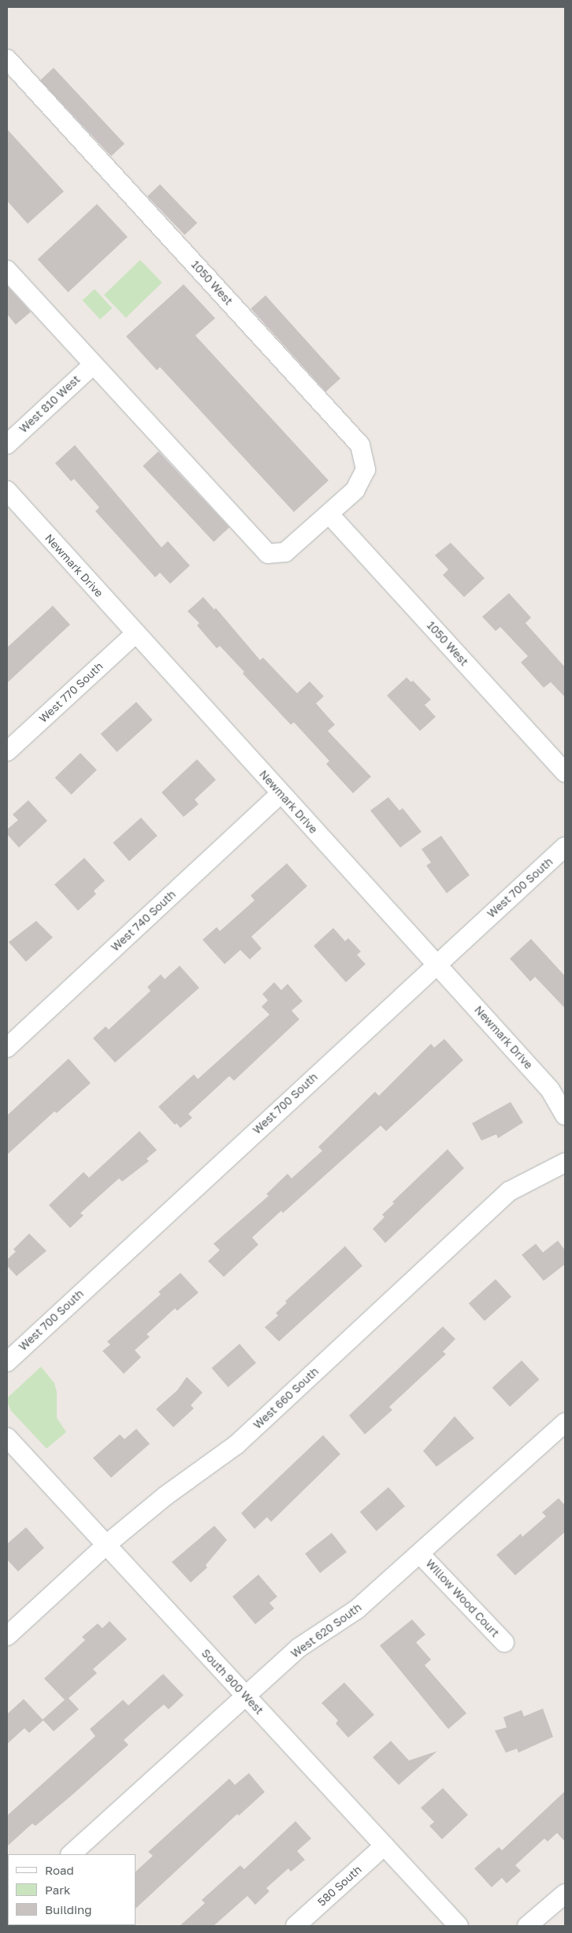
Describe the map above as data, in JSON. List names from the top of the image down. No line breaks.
{"streets":{"street":["1050 West","West 810 West","Newmark Drive","West 770 South","West 700 South","West 740 South","West 660 South","Willow Wood Court","West 620 South","South 900 West","580 South"]},"crossings":[["1050 West","West 810 West"],["Newmark Drive","West 770 South"],["Newmark Drive","West 700 South"],["Newmark Drive","West 740 South"],["West 660 South","South 900 West"],["Willow Wood Court","West 620 South"],["West 620 South","South 900 West"],["South 900 West","580 South"]],"legend":["Road","Park","Building"]}
